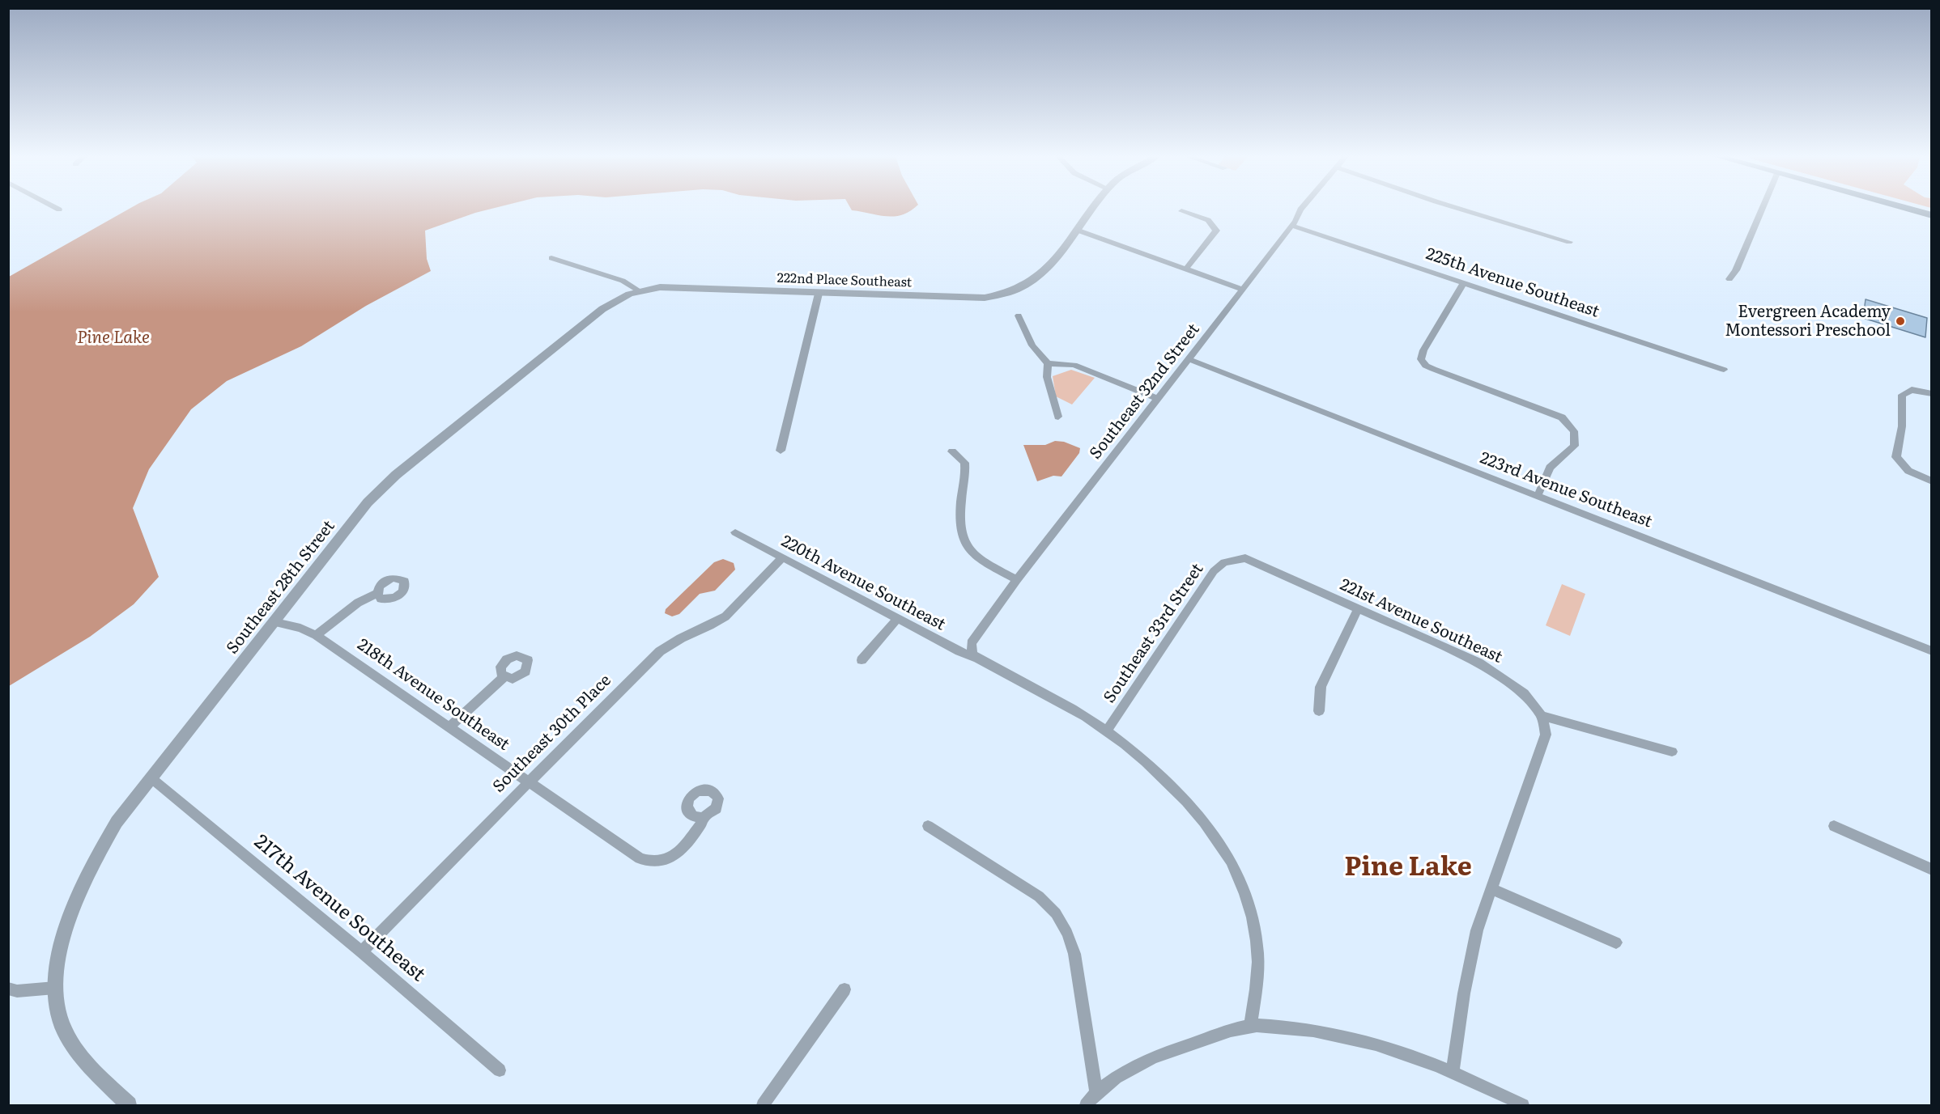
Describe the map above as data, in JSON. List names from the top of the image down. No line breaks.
{"streets":{"street":["222nd Place Southeast","225th Avenue Southeast","Southeast 32nd Street","223rd Avenue Southeast","220th Avenue Southeast","Southeast 28th Street","221st Avenue Southeast","Southeast 33rd Street","218th Avenue Southeast","Southeast 30th Place","217th Avenue Southeast"]},"crossings":[["222nd Place Southeast","Southeast 28th Street"],["225th Avenue Southeast","Southeast 32nd Street"],["Southeast 32nd Street","223rd Avenue Southeast"],["Southeast 32nd Street","220th Avenue Southeast"],["220th Avenue Southeast","Southeast 33rd Street"],["220th Avenue Southeast","Southeast 30th Place"],["Southeast 28th Street","218th Avenue Southeast"],["Southeast 28th Street","217th Avenue Southeast"],["221st Avenue Southeast","Southeast 33rd Street"],["218th Avenue Southeast","Southeast 30th Place"],["Southeast 30th Place","217th Avenue Southeast"]],"districts":["Pine Lake"],"water":["Pine Lake"],"places":["Evergreen Academy Montessori Preschool"]}
